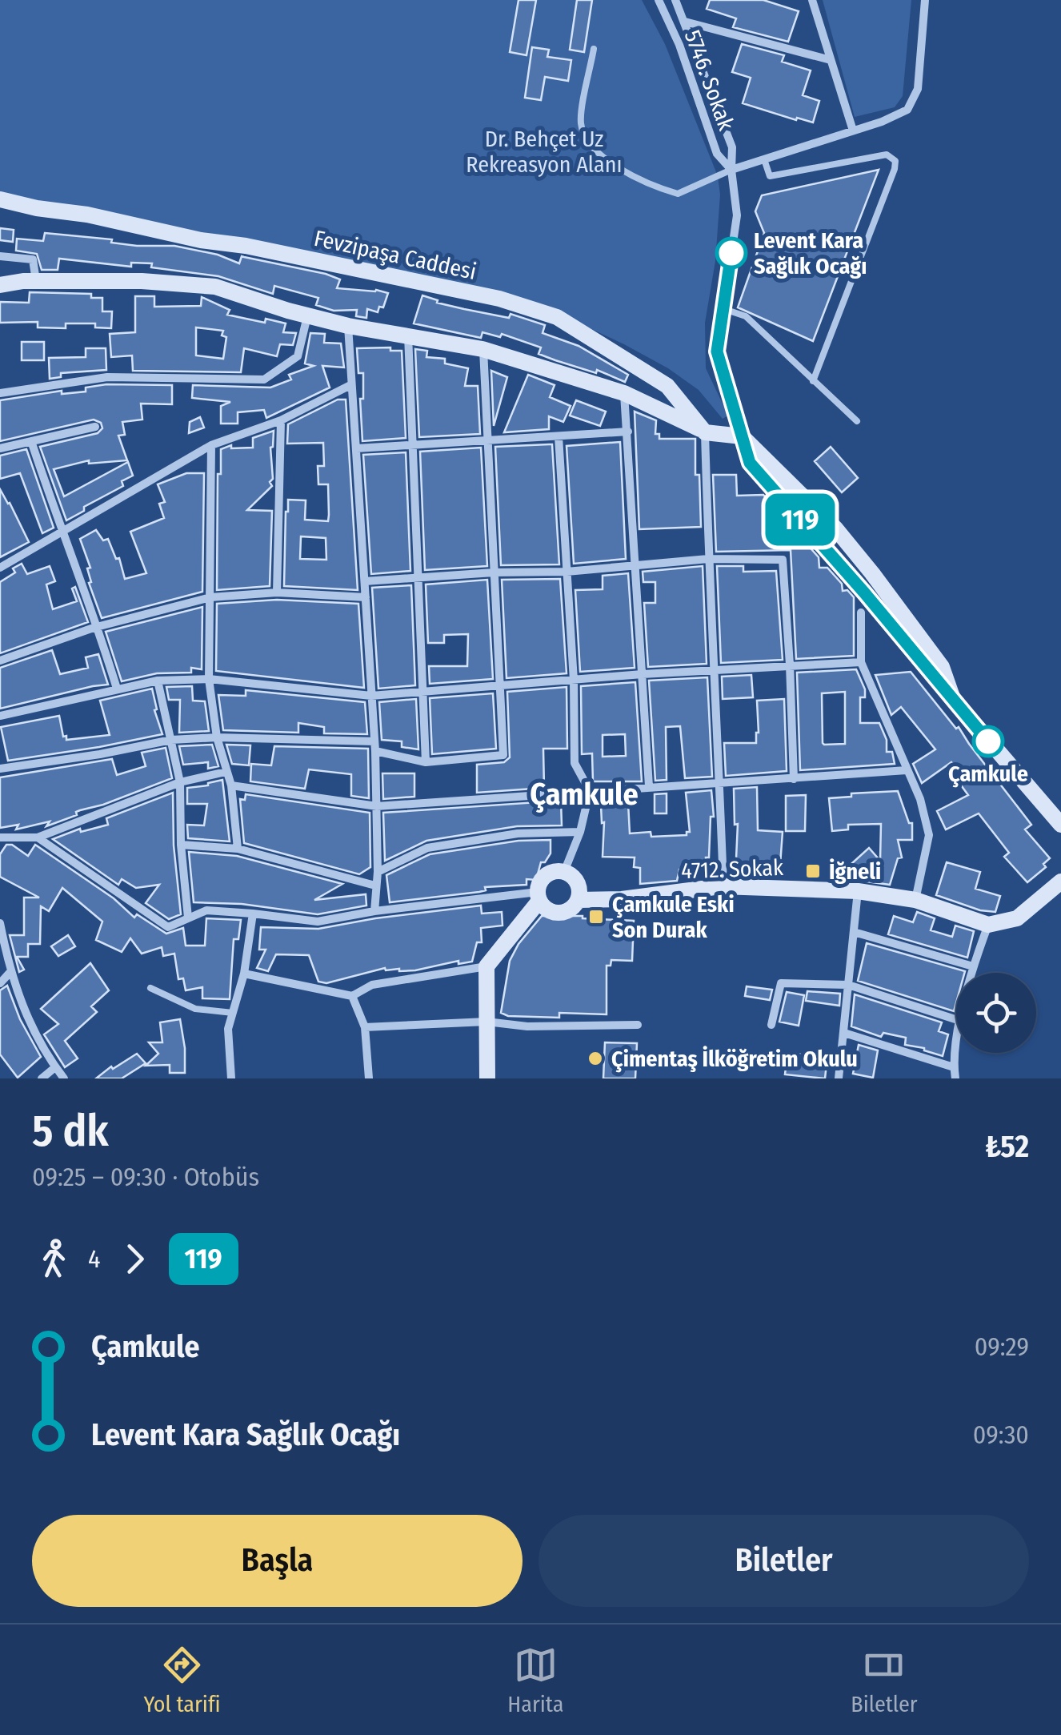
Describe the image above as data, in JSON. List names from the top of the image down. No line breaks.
{"streets":{"street":["5746. Sokak","Fevzipaşa Caddesi","4712. Sokak"]},"districts":["Çamkule"],"parks":["Dr. Behçet Uz Rekreasyon Alanı"],"places":{"other":["Levent Kara Sağlık Ocağı","Çamkule","Çimentaş İlköğretim Okulu"],"transit":["İğneli","Çamkule Eski Son Durak"]},"lines":["bus line 119"],"page":{"on_map":"119","heading":["5 dk","09:25 – 09:30 · Otobüs","₺52"],"legs":["4","119"],"list":[{"name":"Çamkule","value":"09:29"},{"name":"Levent Kara Sağlık Ocağı","value":"09:30"}],"buttons":["Başla","Biletler"],"tabs":["Yol tarifi","Harita","Biletler"]}}
